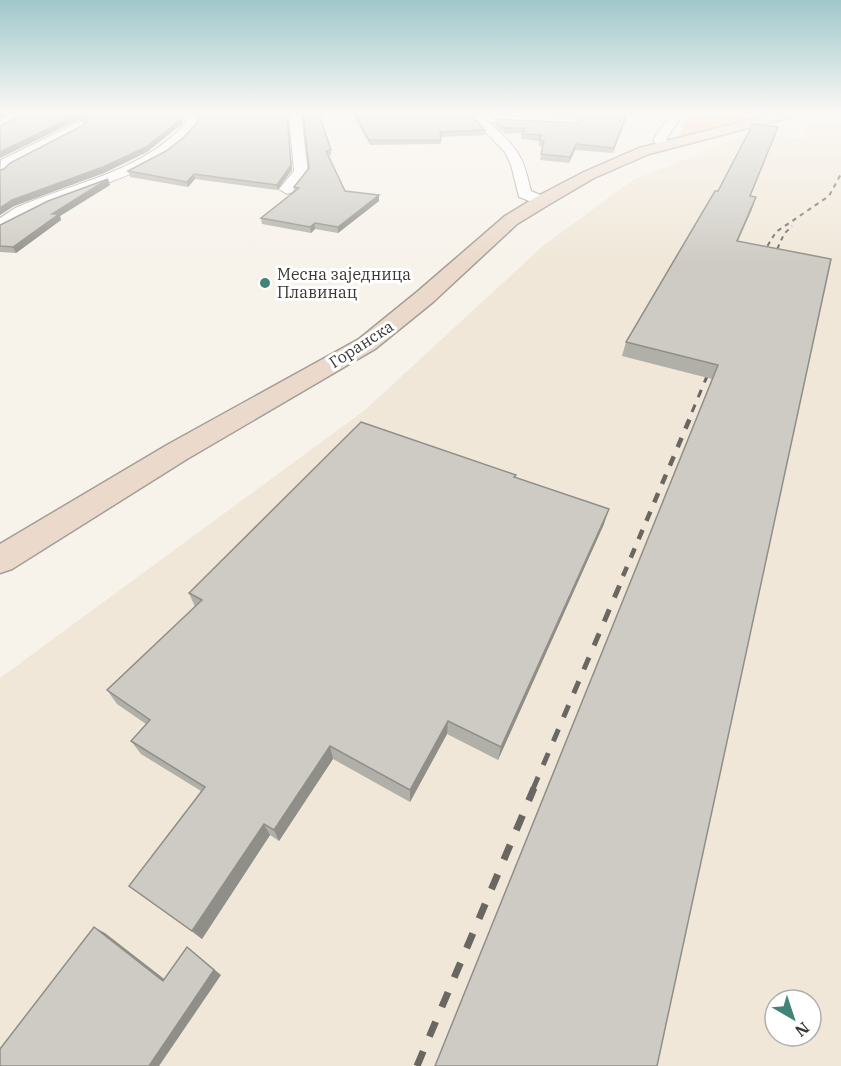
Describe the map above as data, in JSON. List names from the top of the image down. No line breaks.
{"streets":{"main road":["Горанска"]},"places":["Месна заједница Плавинац"],"north":"bottom right"}
